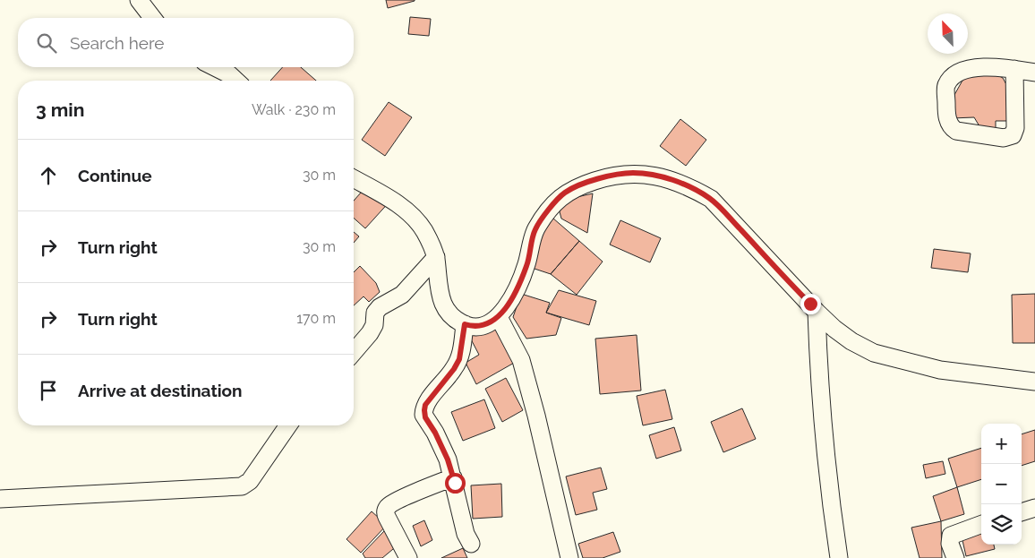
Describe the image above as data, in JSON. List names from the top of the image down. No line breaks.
{"north":"top left","page":{"search":"Search here","heading":["3 min","Walk · 230 m"],"list":[["Continue","30 m"],["Turn right","30 m"],["Turn right","170 m"],"Arrive at destination"],"map_buttons":["+","−"]}}
